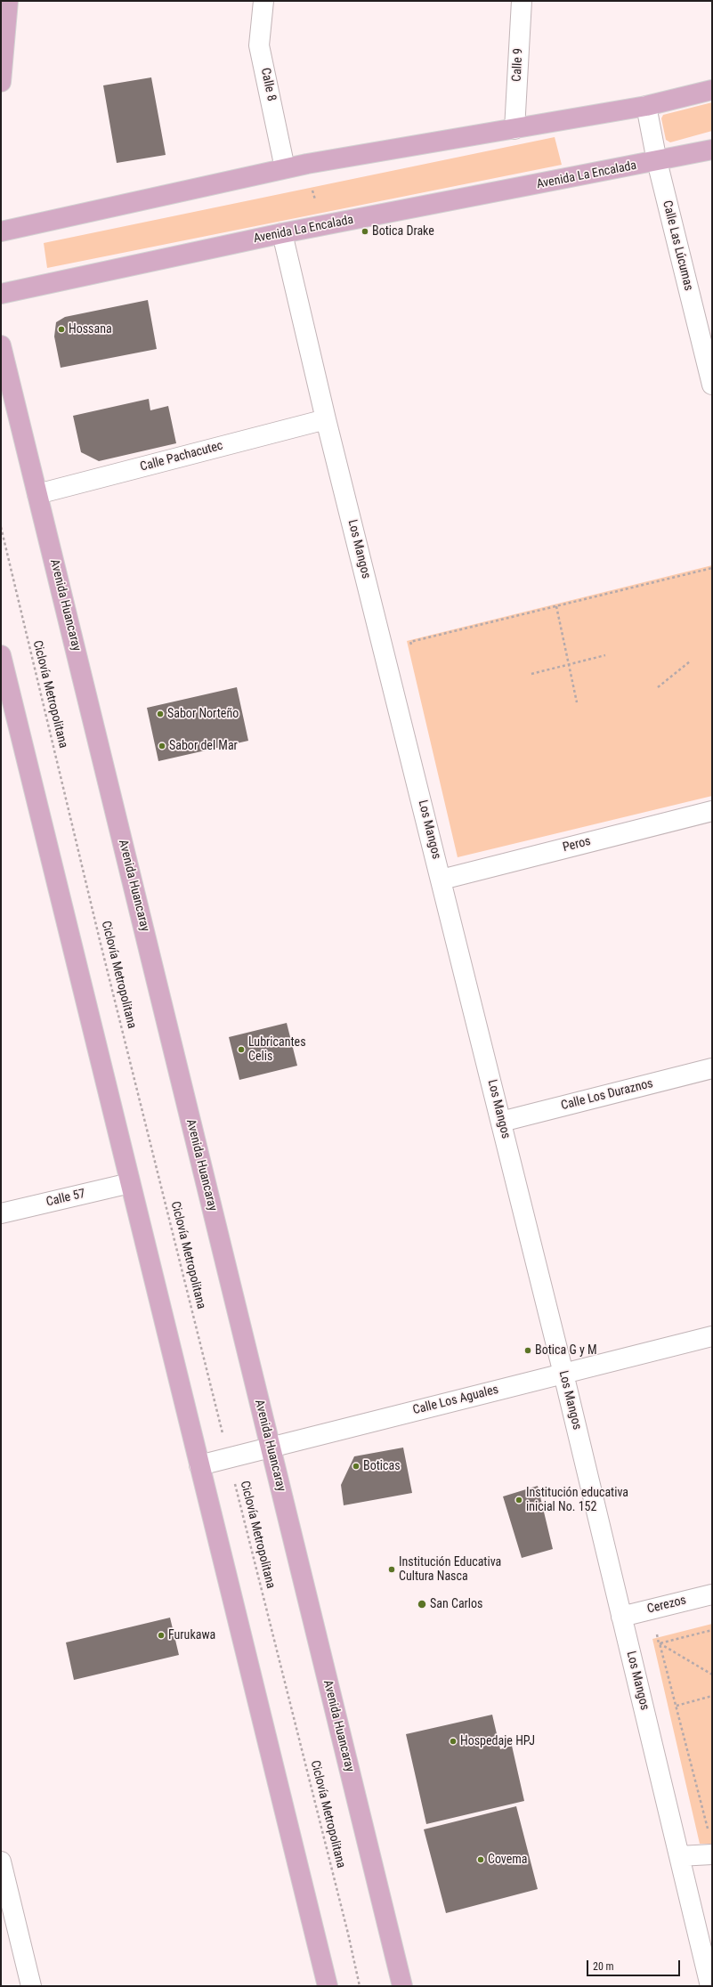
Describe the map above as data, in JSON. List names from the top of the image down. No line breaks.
{"streets":{"main road":["Avenida La Encalada","Avenida Huancaray"],"street":["Calle 9","Calle 8","Calle Las Lúcumas","Calle Pachacutec","Los Mangos","Peros","Calle Los Duraznos","Calle 57","Calle Los Aguales","Cerezos"],"path":["Ciclovía Metropolitana"]},"crossings":[["Avenida La Encalada","Calle Las Lúcumas"],["Avenida La Encalada","Los Mangos"],["Calle Pachacutec","Los Mangos"],["Calle Pachacutec","Avenida Huancaray"],["Los Mangos","Peros"],["Los Mangos","Calle Los Duraznos"],["Los Mangos","Calle Los Aguales"],["Los Mangos","Cerezos"],["Avenida Huancaray","Calle Los Aguales"],["Ciclovía Metropolitana","Calle Los Aguales"]],"places":["Botica Drake","Hossana","Sabor Norteño","Sabor del Mar","Lubricantes Celis","Botica G y M","Boticas","Institución educativa inicial No. 152","Institución Educativa Cultura Nasca","San Carlos","Furukawa","Hospedaje HPJ","Covema"],"scale_bar":"20 m"}
